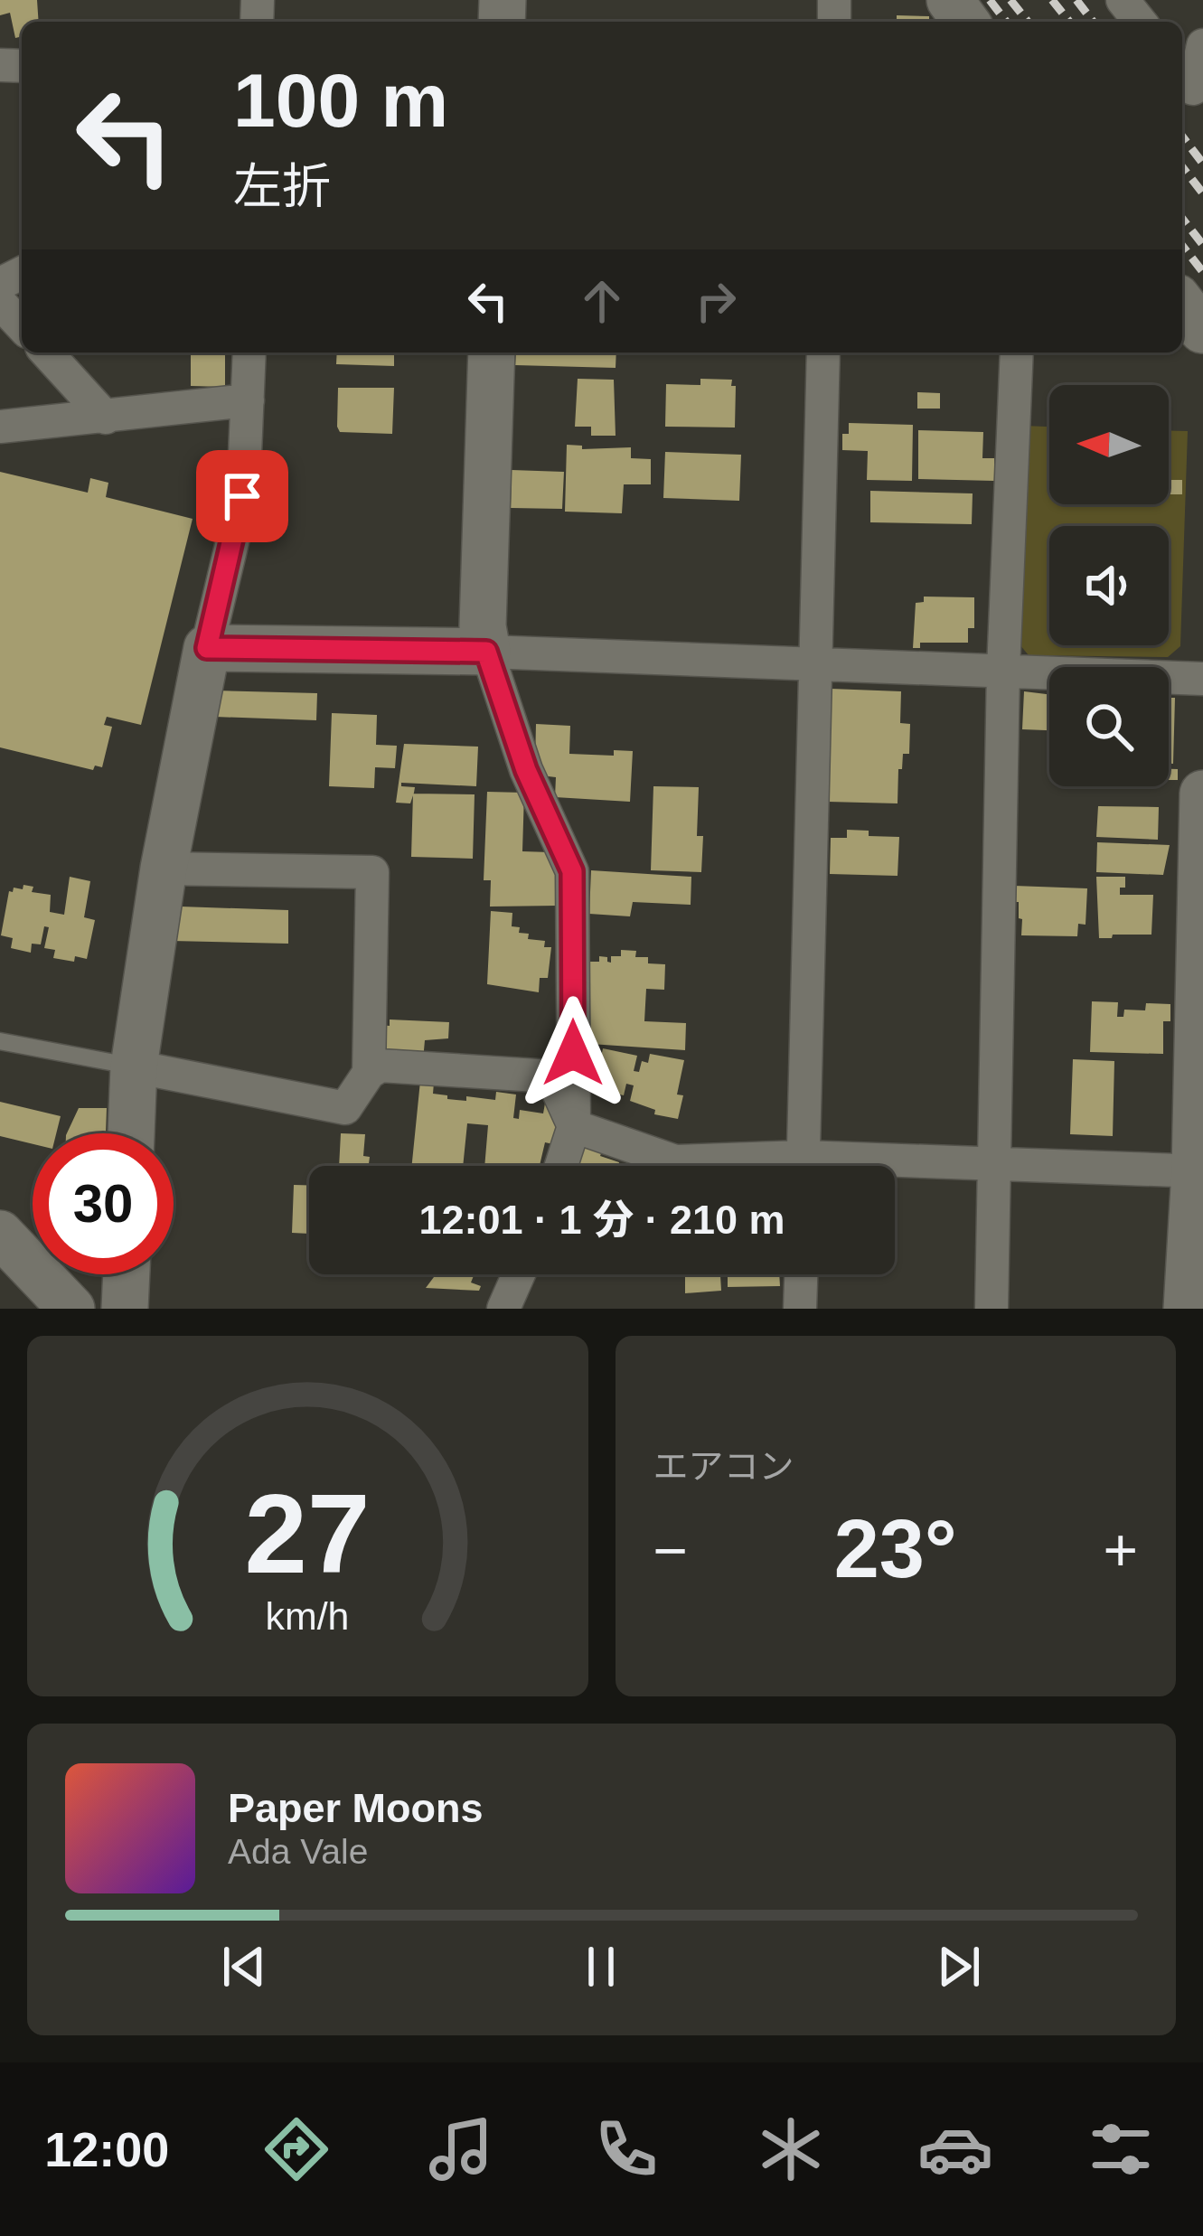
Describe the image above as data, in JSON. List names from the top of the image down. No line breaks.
{"north":"left","page":{"turn":["100 m","左折"],"limit":"30","trip":"12:01 · 1 分 · 210 m","tile":"エアコン","heat":["−","23°","+"],"song":["Paper Moons","Ada Vale"],"tabs":"12:00","gauge":["27","km/h"]}}
